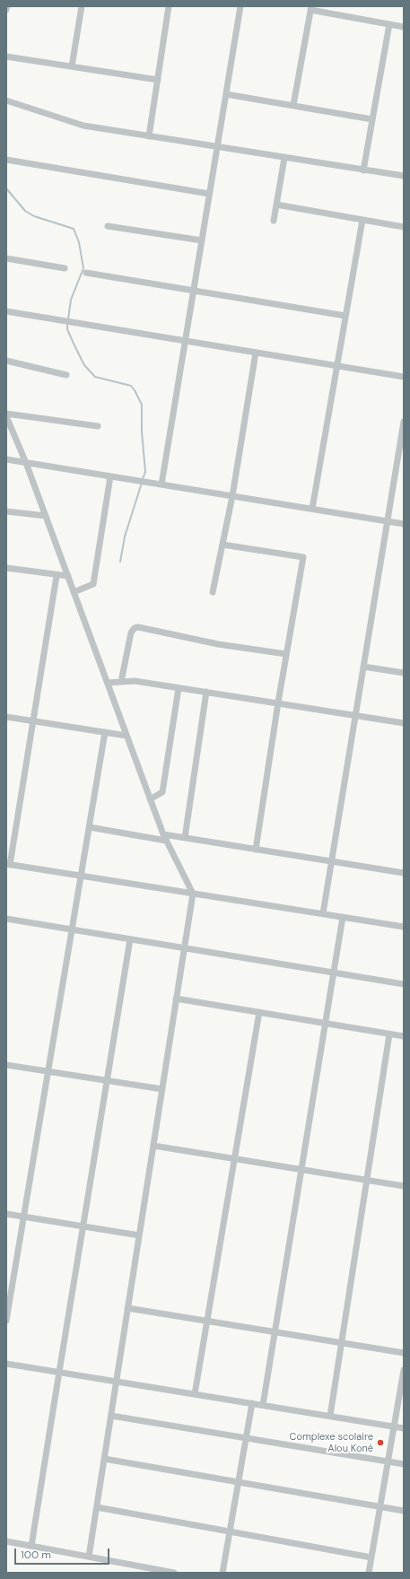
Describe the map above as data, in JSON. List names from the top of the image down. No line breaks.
{"places":["Complexe scolaire Alou Koné"],"scale_bar":"100 m"}
